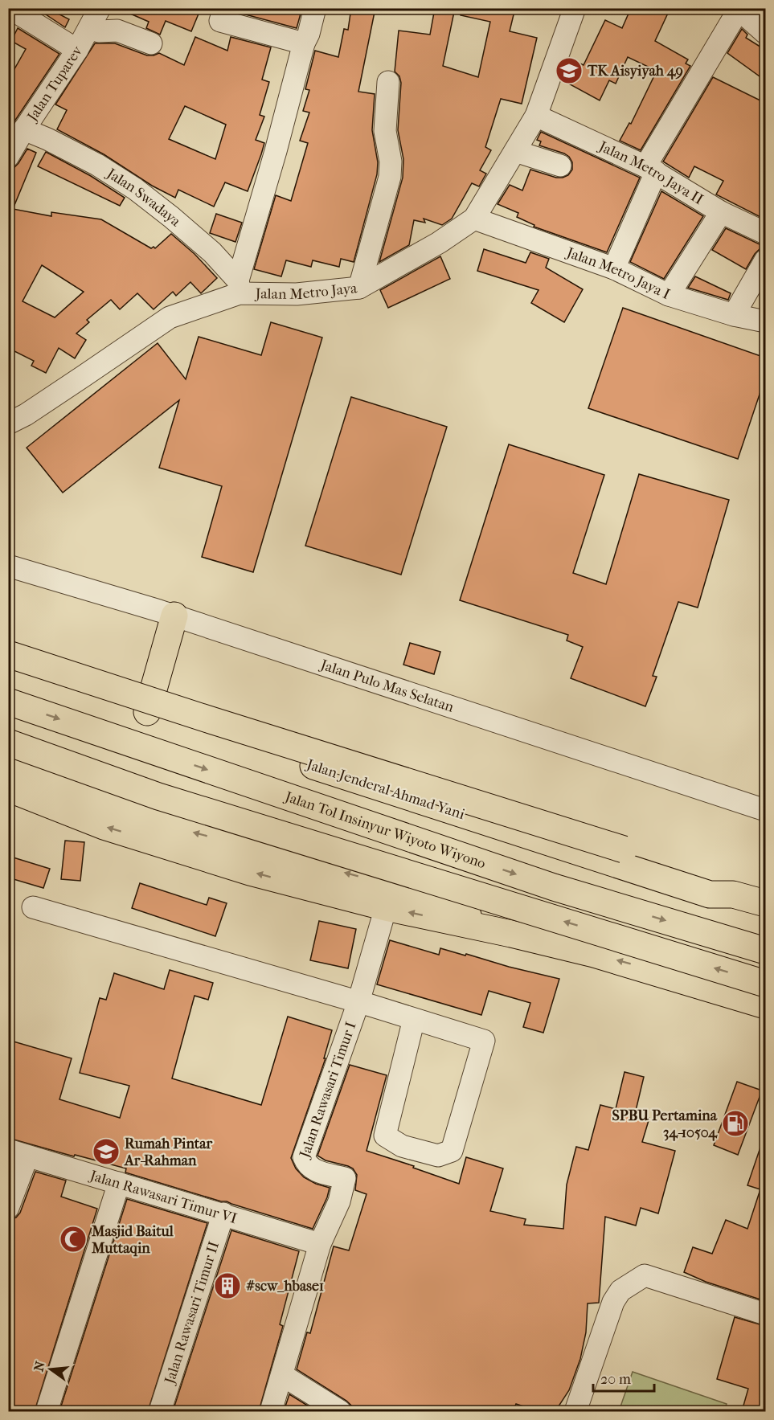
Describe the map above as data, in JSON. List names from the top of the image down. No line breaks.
{"streets":{"highway":["Jalan Jenderal Ahmad Yani","Jalan Tol Insinyur Wiyoto Wiyono"],"street":["Jalan Tuparev","Jalan Metro Jaya II","Jalan Swadaya","Jalan Metro Jaya I","Jalan Metro Jaya","Jalan Pulo Mas Selatan","Jalan Rawasari Timur I","Jalan Rawasari Timur VI","Jalan Rawasari Timur II"]},"crossings":[["Jalan Tuparev","Jalan Swadaya"],["Jalan Metro Jaya II","Jalan Metro Jaya"],["Jalan Swadaya","Jalan Metro Jaya"],["Jalan Metro Jaya I","Jalan Metro Jaya"],["Jalan Rawasari Timur I","Jalan Rawasari Timur VI"],["Jalan Rawasari Timur VI","Jalan Rawasari Timur II"]],"places":{"school or university":["TK Aisyiyah 49","Rumah Pintar Ar-Rahman"],"fuel station":["SPBU Pertamina 34-10504"],"mosque":["Masjid Baitul Muttaqin"],"building":["#scw_hbase1"]},"scale_bar":"20 m","north":"left"}
